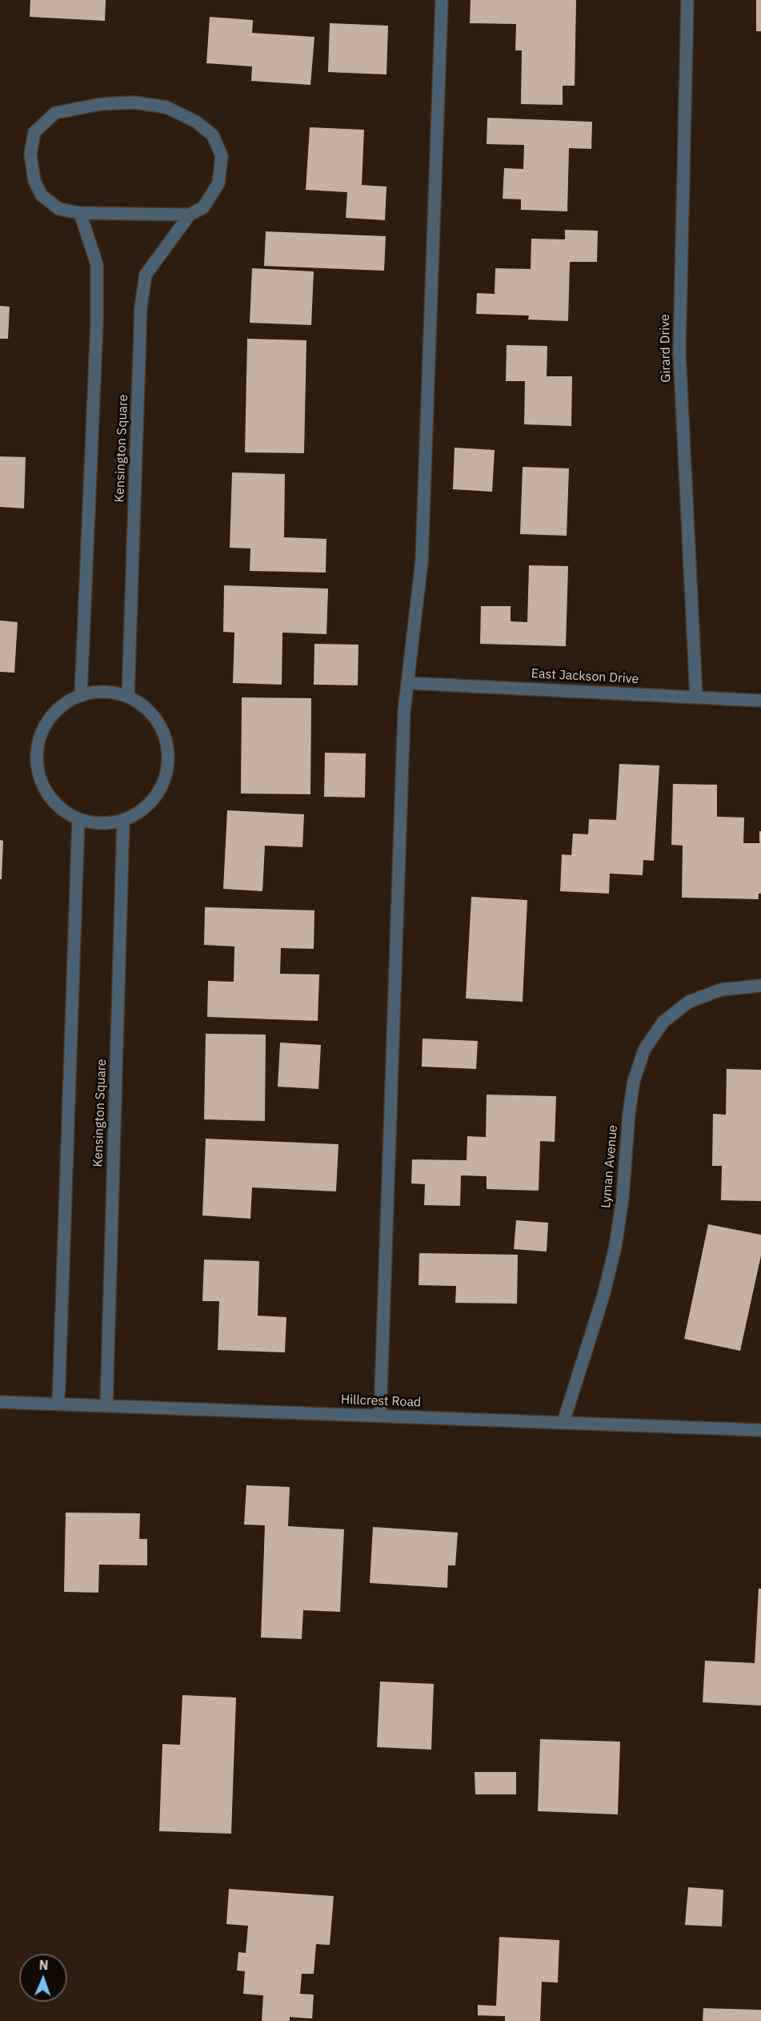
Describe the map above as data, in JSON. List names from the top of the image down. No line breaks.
{"streets":{"street":["Girard Drive","Kensington Square","East Jackson Drive","Lyman Avenue","Hillcrest Road"]},"crossings":[["Girard Drive","East Jackson Drive"],["Kensington Square","Hillcrest Road"],["Lyman Avenue","Hillcrest Road"]],"north":"top"}
